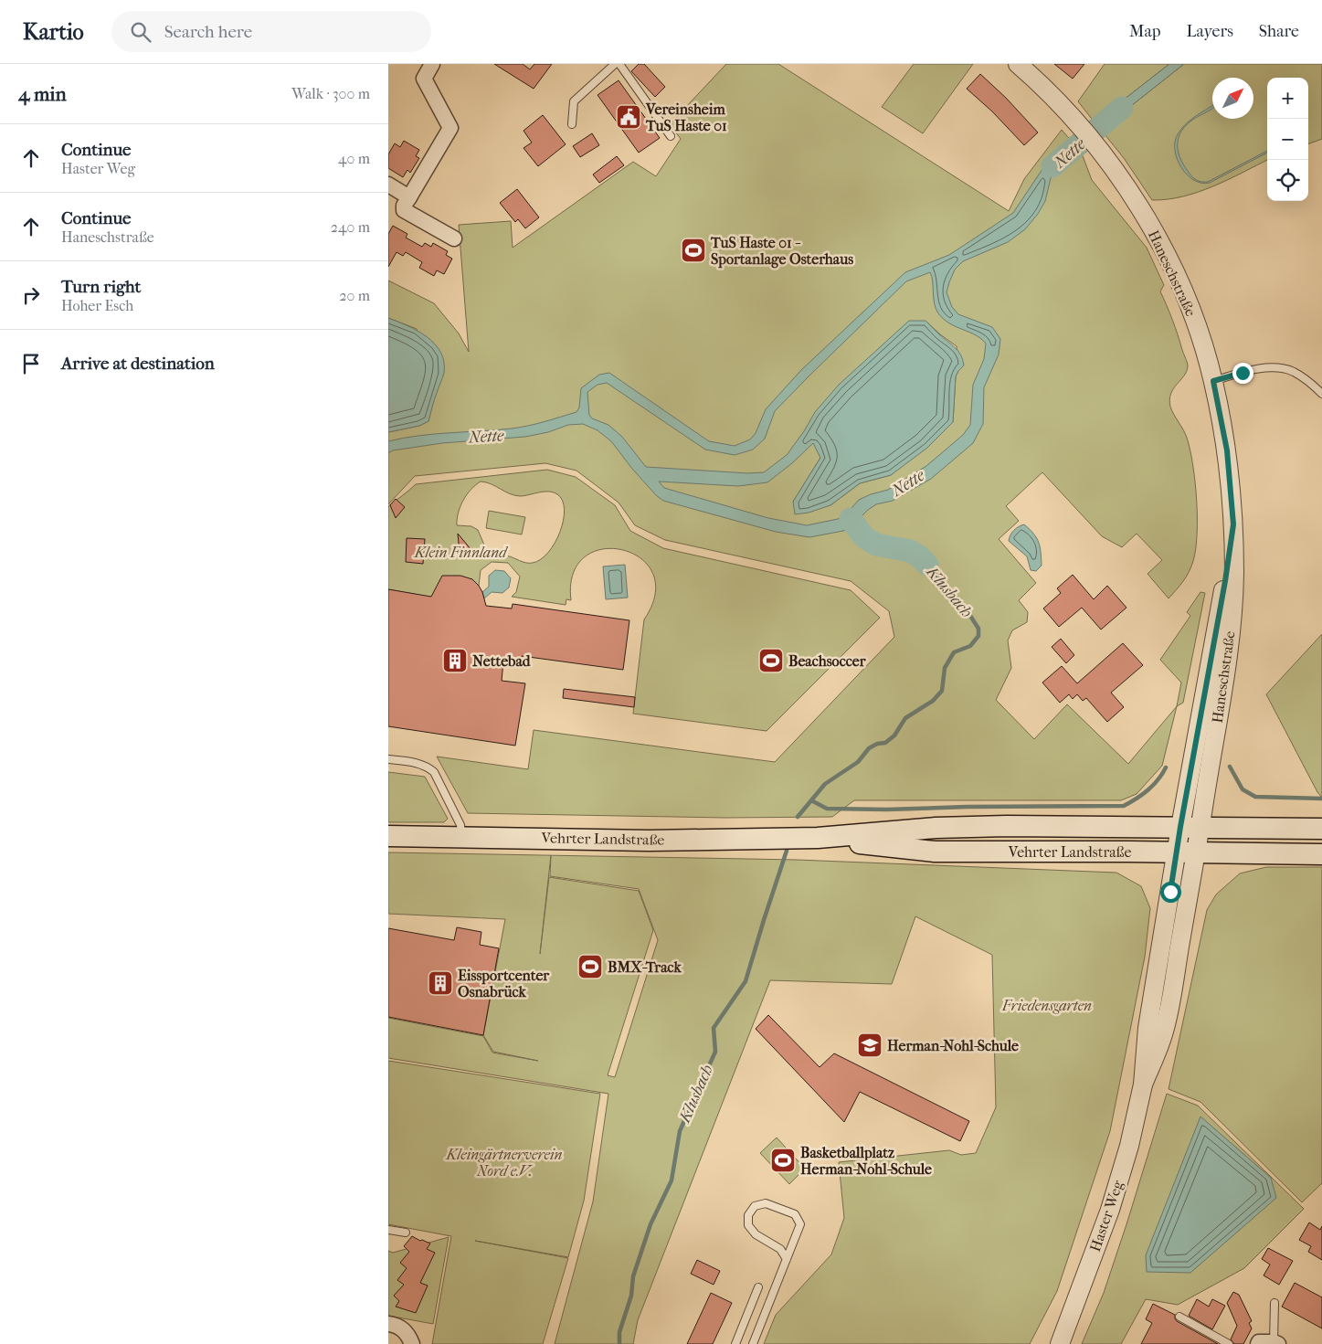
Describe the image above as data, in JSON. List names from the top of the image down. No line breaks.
{"streets":{"main road":["Vehrter Landstraße"],"street":["Haneschstraße","Haster Weg"]},"crossings":[["Haneschstraße","Vehrter Landstraße"],["Haneschstraße","Haster Weg"],["Vehrter Landstraße","Haster Weg"]],"water":["Nette","Klusbach"],"parks":["Klein Finnland","Friedensgarten","Kleingärtnerverein Nord e.V."],"places":{"public building":["Vereinsheim TuS Haste 01"],"sports":["TuS Haste 01 - Sportanlage Osterhaus","Beachsoccer","BMX-Track","Basketballplatz Herman-Nohl-Schule"],"building":["Nettebad","Eissportcenter Osnabrück"],"school or university":["Herman-Nohl-Schule"]},"north":"top right","page":{"header":"Kartio","search":"Search here","nav":["Map","Layers","Share"],"heading":["4 min","Walk · 300 m"],"map_buttons":["+","−"],"list":[["Continue","Haster Weg","40 m"],["Continue","Haneschstraße","240 m"],["Turn right","Hoher Esch","20 m"],"Arrive at destination"]}}
